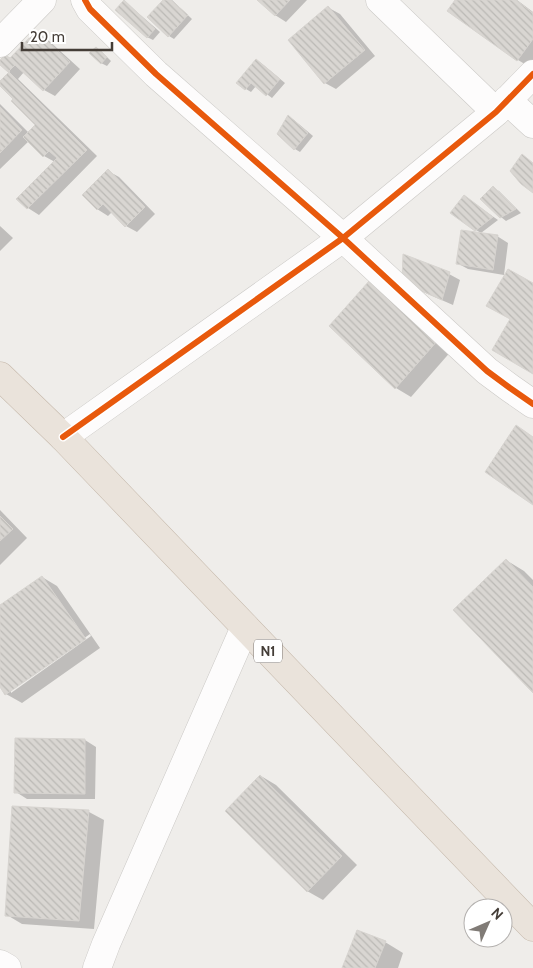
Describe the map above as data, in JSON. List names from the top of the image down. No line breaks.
{"streets":{"highway":["N1"]},"scale_bar":"20 m","north":"top right"}
